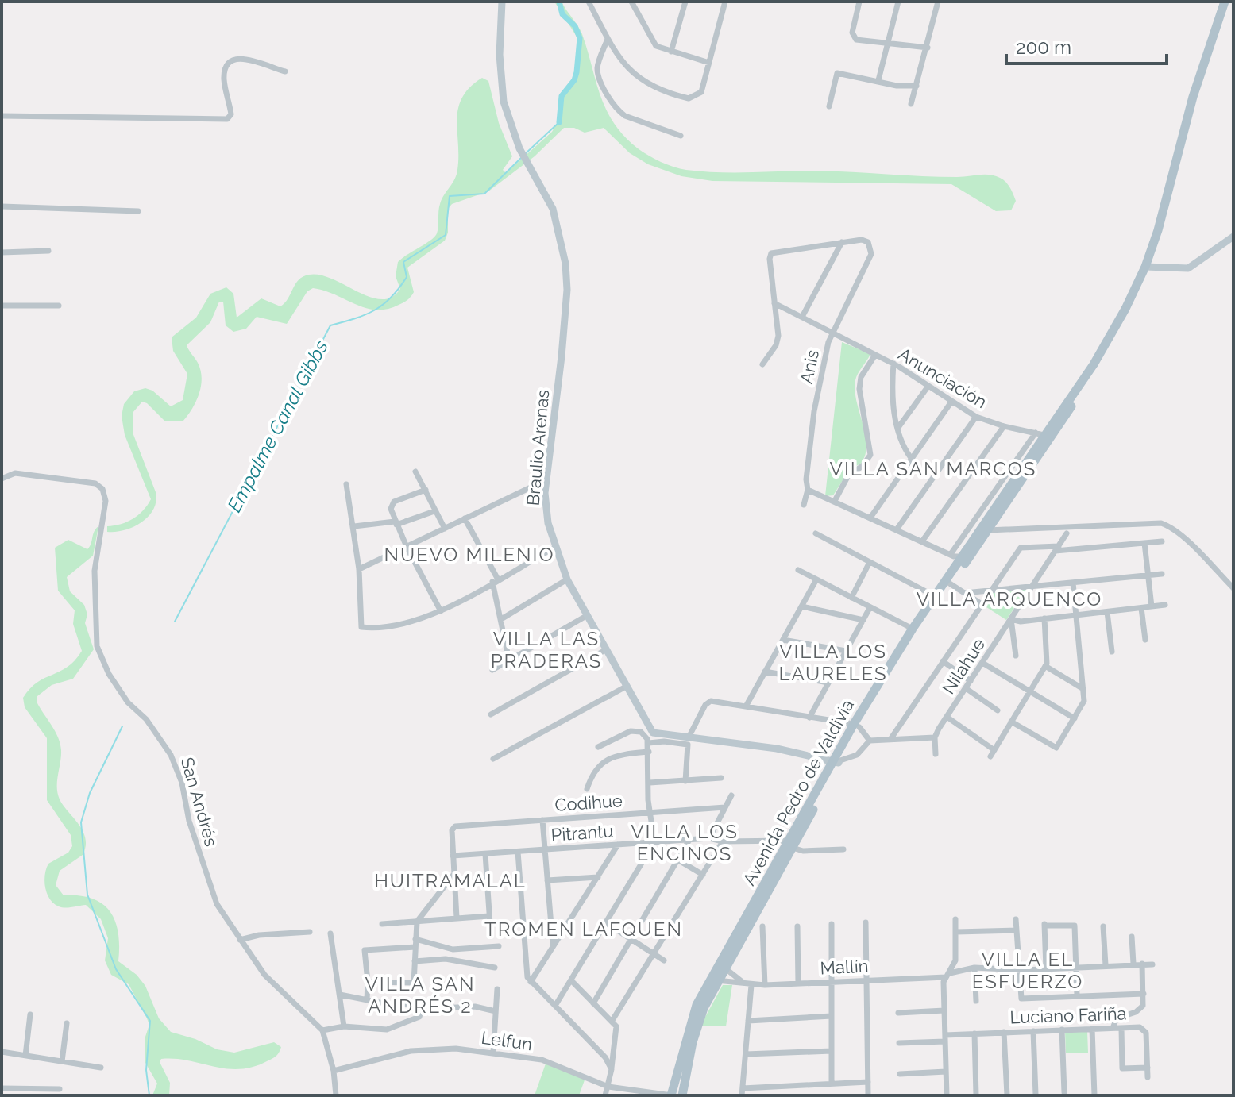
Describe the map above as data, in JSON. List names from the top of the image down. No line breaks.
{"streets":{"main road":["Avenida Pedro de Valdivia"],"street":["Anis","Anunciación","Braulio Arenas","Nilahue","San Andrés","Codihue","Pitrantu","Mallín","Luciano Fariña","Lelfun"]},"crossings":[["Anis","Anunciación"],["Anunciación","Avenida Pedro de Valdivia"],["Braulio Arenas","Avenida Pedro de Valdivia"],["Avenida Pedro de Valdivia","Pitrantu"],["Avenida Pedro de Valdivia","Mallín"],["Avenida Pedro de Valdivia","Lelfun"],["Codihue","Pitrantu"]],"districts":["VILLA SAN MARCOS","NUEVO MILENIO","VILLA ARQUENCO","VILLA LAS PRADERAS","VILLA LOS LAURELES","VILLA LOS ENCINOS","HUITRAMALAL","TROMEN LAFQUEN","VILLA EL ESFUERZO","VILLA SAN ANDRÉS 2"],"water":["Empalme Canal Gibbs"],"scale_bar":"200 m"}
